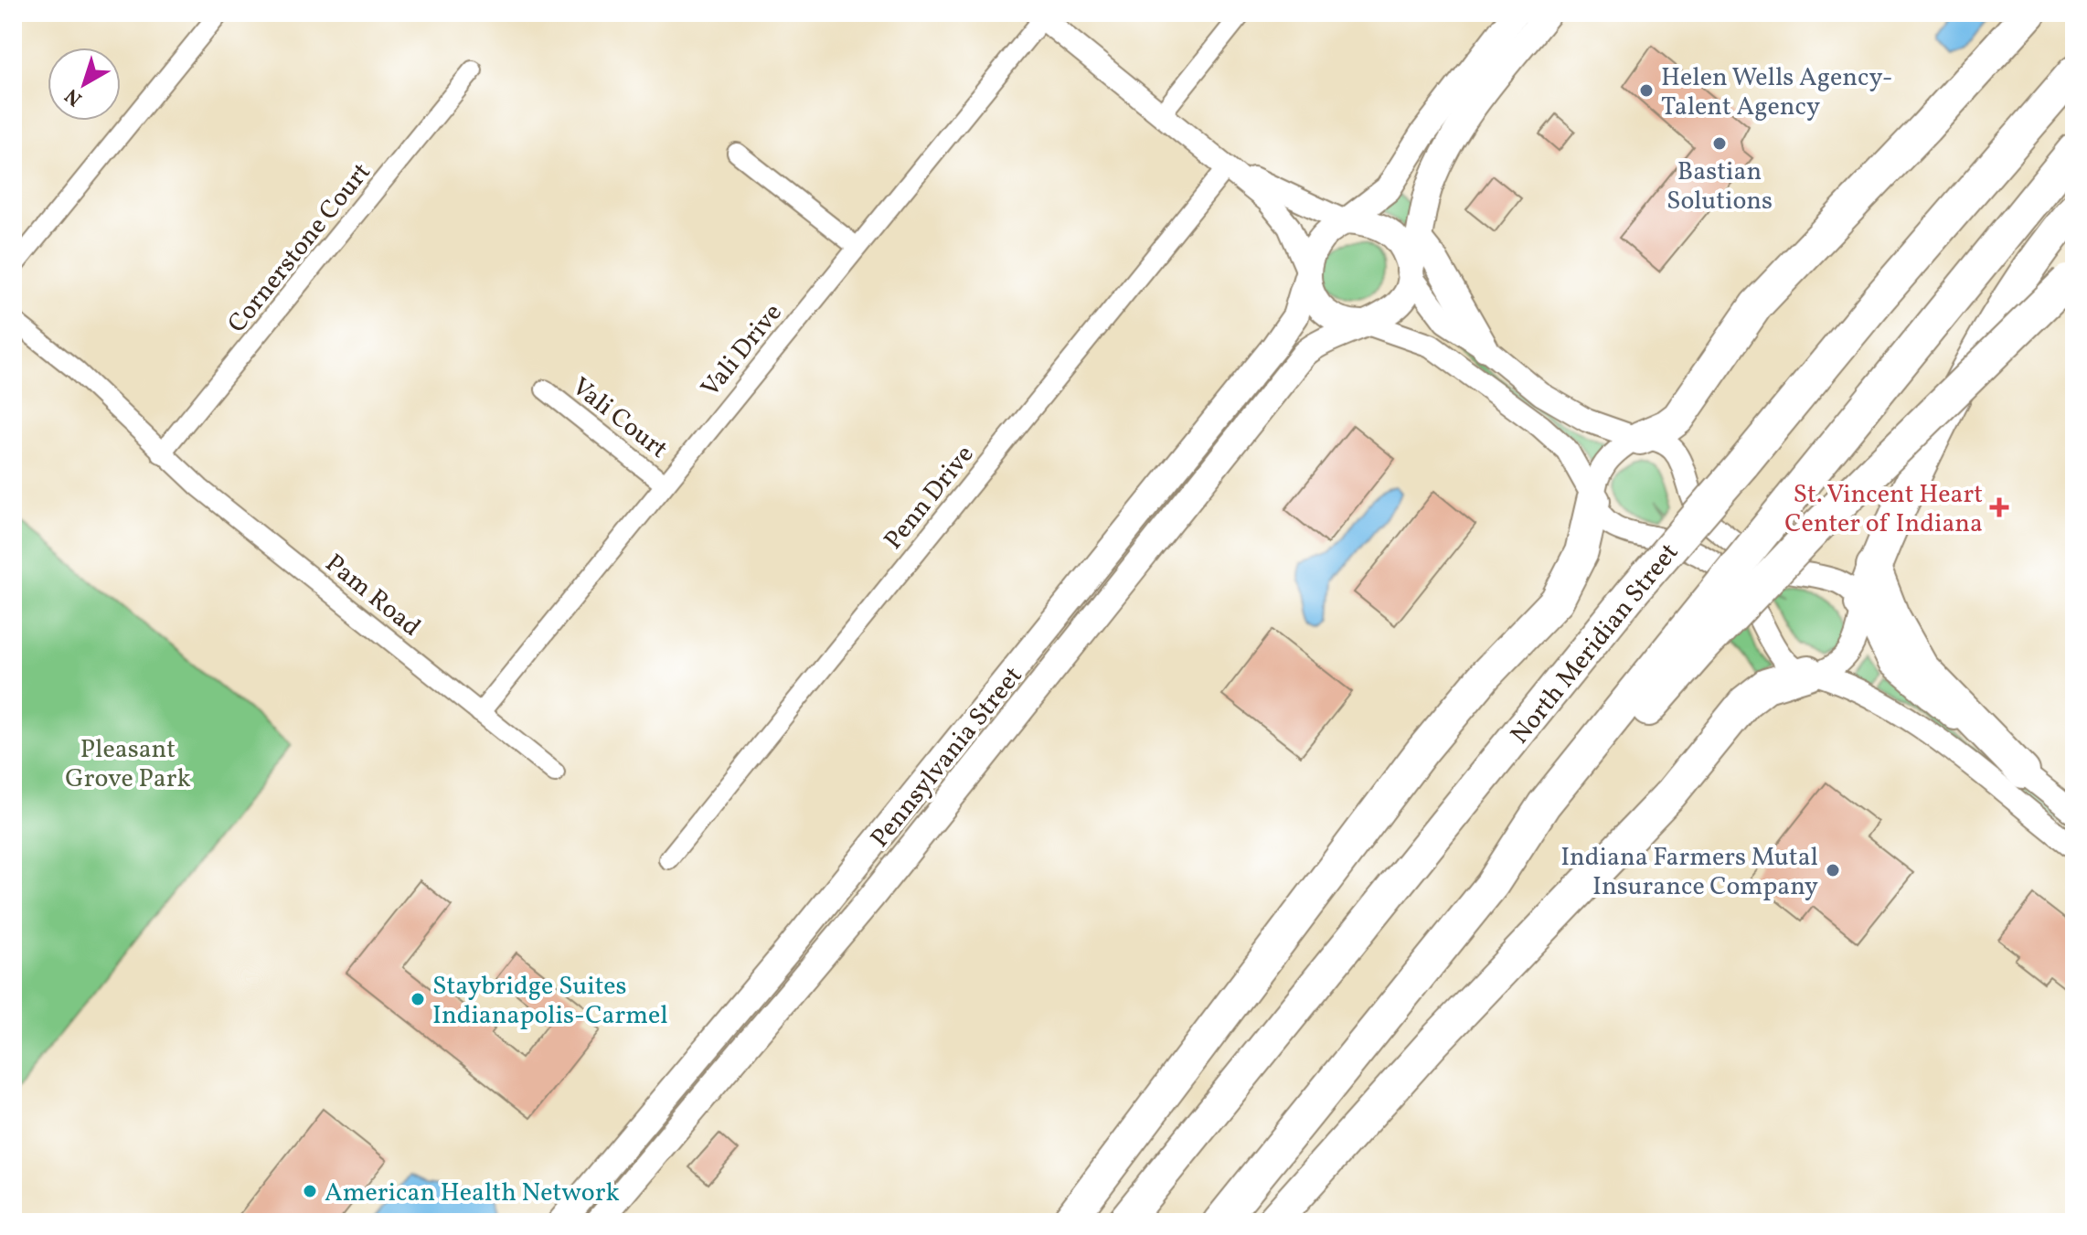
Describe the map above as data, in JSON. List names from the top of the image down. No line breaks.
{"streets":{"highway":["North Meridian Street"],"main road":["Pennsylvania Street"],"street":["Cornerstone Court","Vali Drive","Vali Court","Penn Drive","Pam Road"]},"crossings":[["Cornerstone Court","Pam Road"],["Vali Drive","Vali Court"],["Vali Drive","Pam Road"]],"parks":["Pleasant Grove Park"],"places":{"other":["Helen Wells Agency- Talent Agency","Bastian Solutions","Indiana Farmers Mutal Insurance Company","Staybridge Suites Indianapolis-Carmel","American Health Network"],"health":["St. Vincent Heart Center of Indiana"]},"north":"bottom left"}
